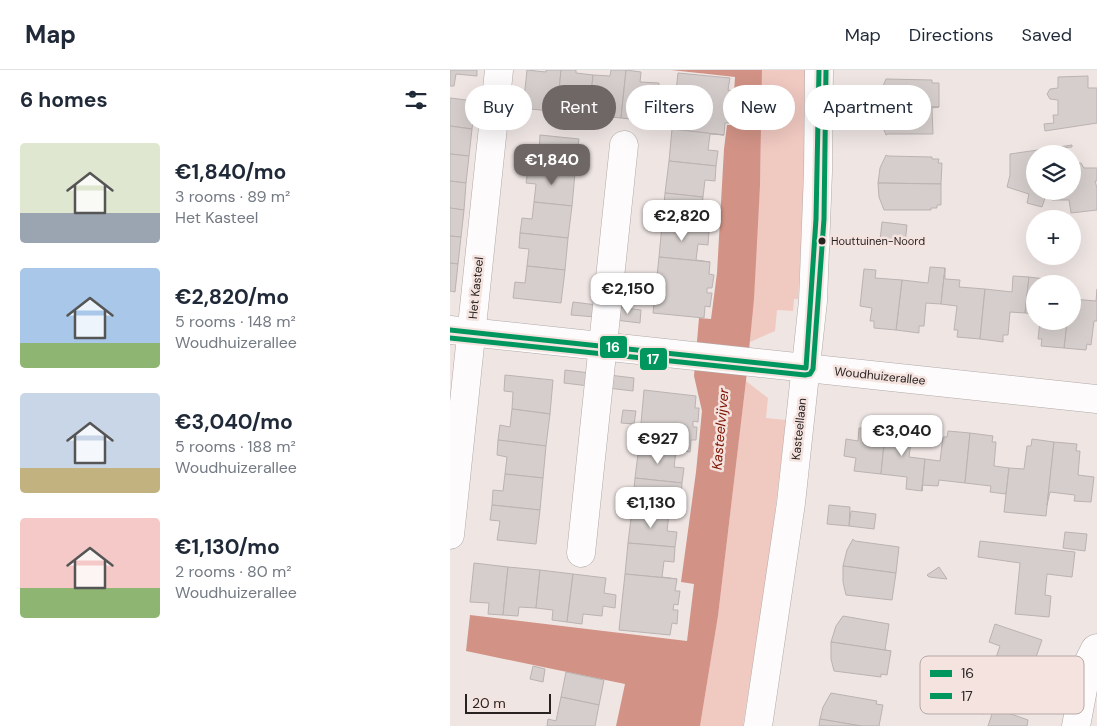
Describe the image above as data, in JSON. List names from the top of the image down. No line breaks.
{"streets":{"street":["Het Kasteel","Woudhuizerallee","Kasteellaan"]},"crossings":[["Het Kasteel","Woudhuizerallee"],["Woudhuizerallee","Kasteellaan"]],"water":["Kasteelvijver"],"places":["Houttuinen-Noord"],"lines":["transit line 16","transit line 17"],"legend":["16","17"],"scale_bar":"20 m","page":{"header":"Map","nav":["Map","Directions","Saved"],"heading":"6 homes","chip":["Buy","Rent","Filters","New","Apartment"],"list":[{"name":"€1,840/mo","note":"3 rooms · 89 m² · Het Kasteel"},{"name":"€2,820/mo","note":"5 rooms · 148 m² · Woudhuizerallee"},{"name":"€3,040/mo","note":"5 rooms · 188 m² · Woudhuizerallee"},{"name":"€1,130/mo","note":"2 rooms · 80 m² · Woudhuizerallee"}],"price":["€1,840","€2,820","€2,150","€3,040","€927","€1,130"],"map_buttons":["+","−"],"scale":"20 m"}}
